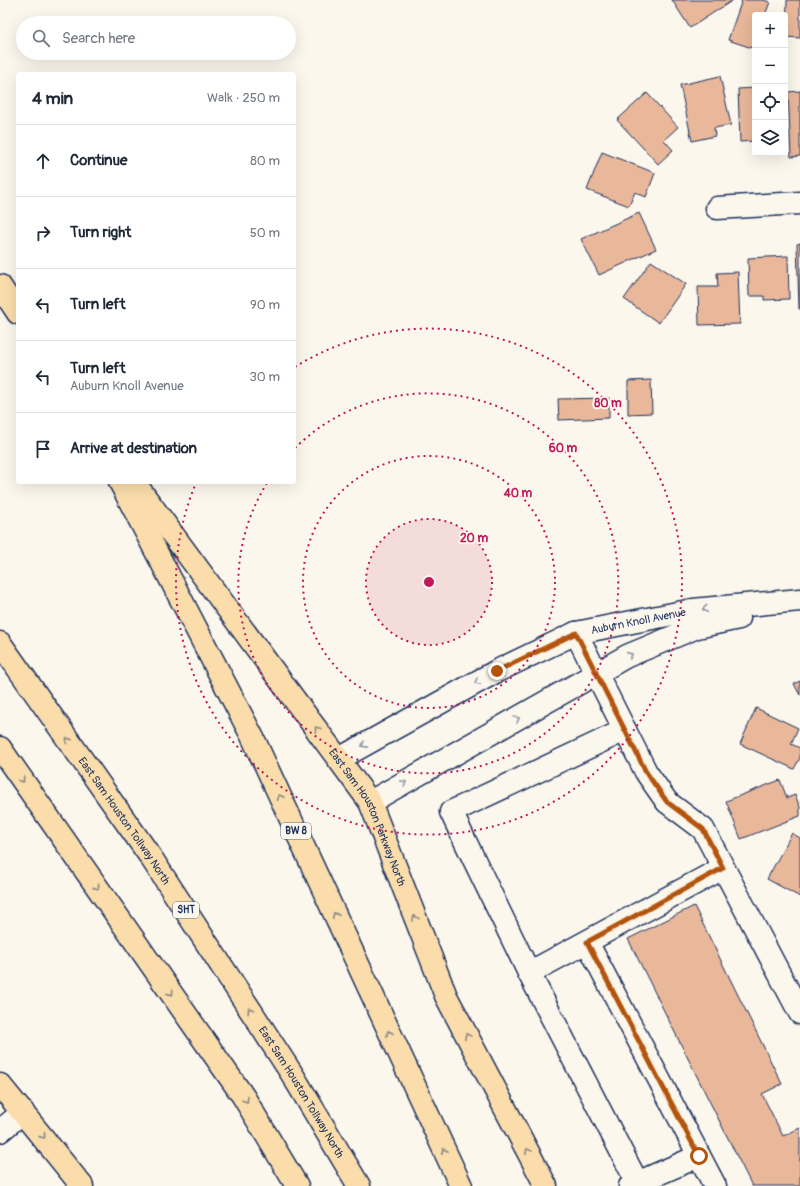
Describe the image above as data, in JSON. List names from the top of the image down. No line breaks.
{"streets":{"main road":["East Sam Houston Parkway North","East Sam Houston Tollway North","BW 8","SHT"],"street":["Auburn Knoll Avenue"]},"crossings":[["Auburn Knoll Avenue","East Sam Houston Parkway North"]],"page":{"map_buttons":["+","−"],"search":"Search here","heading":["4 min","Walk · 250 m"],"list":[["Continue","80 m"],["Turn right","50 m"],["Turn left","90 m"],["Turn left","Auburn Knoll Avenue","30 m"],"Arrive at destination"]},"rings":["80 m","60 m","40 m","20 m"]}
